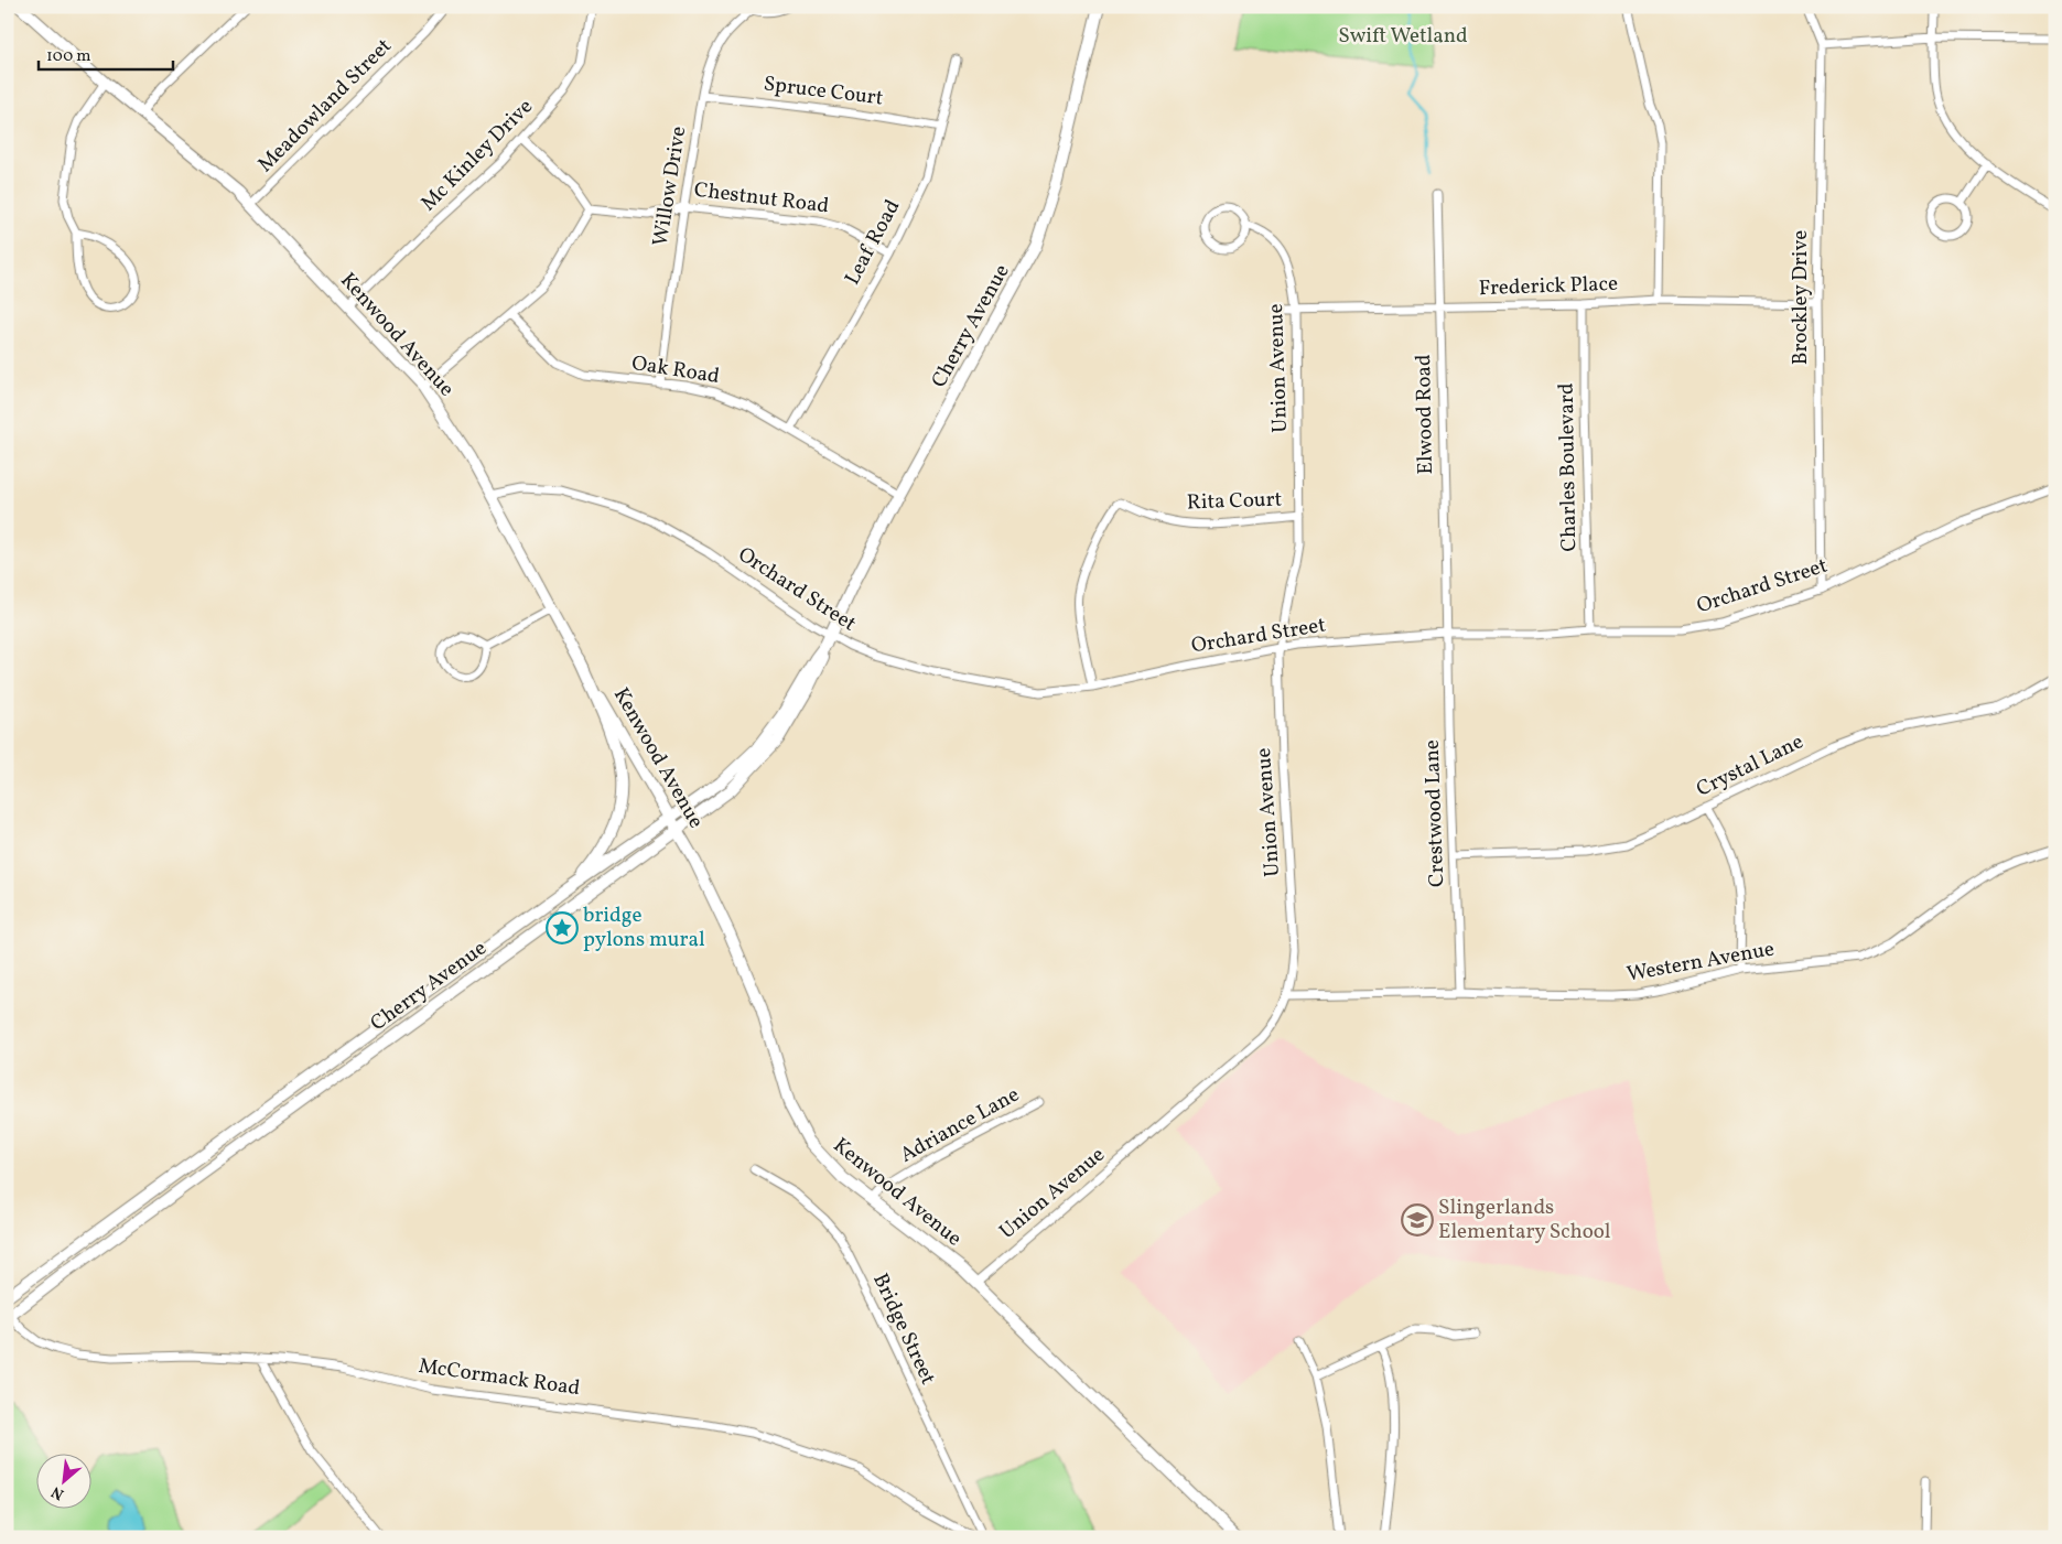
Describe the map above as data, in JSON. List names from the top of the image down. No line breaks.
{"streets":{"main road":["Cherry Avenue","Kenwood Avenue"],"street":["Spruce Court","Meadowland Street","Mc Kinley Drive","Willow Drive","Chestnut Road","Leaf Road","Frederick Place","Brockley Drive","Union Avenue","Oak Road","Elwood Road","Charles Boulevard","Rita Court","Orchard Street","Crystal Lane","Crestwood Lane","Western Avenue","Adriance Lane","Bridge Street","McCormack Road"]},"crossings":[["Spruce Court","Willow Drive"],["Spruce Court","Leaf Road"],["Meadowland Street","Kenwood Avenue"],["Mc Kinley Drive","Kenwood Avenue"],["Willow Drive","Chestnut Road"],["Willow Drive","Oak Road"],["Chestnut Road","Leaf Road"],["Leaf Road","Oak Road"],["Frederick Place","Brockley Drive"],["Frederick Place","Union Avenue"],["Frederick Place","Elwood Road"],["Frederick Place","Charles Boulevard"],["Brockley Drive","Orchard Street"],["Cherry Avenue","Kenwood Avenue"],["Cherry Avenue","Oak Road"],["Cherry Avenue","Orchard Street"],["Cherry Avenue","McCormack Road"],["Kenwood Avenue","Union Avenue"],["Kenwood Avenue","Orchard Street"],["Kenwood Avenue","Adriance Lane"],["Union Avenue","Rita Court"],["Union Avenue","Orchard Street"],["Union Avenue","Western Avenue"],["Elwood Road","Orchard Street"],["Elwood Road","Crestwood Lane"],["Charles Boulevard","Orchard Street"],["Rita Court","Orchard Street"],["Orchard Street","Crestwood Lane"],["Crystal Lane","Crestwood Lane"],["Crestwood Lane","Western Avenue"]],"parks":["Swift Wetland"],"places":{"place":["bridge pylons mural"],"school or university":["Slingerlands Elementary School"]},"scale_bar":"100 m","north":"bottom left"}
